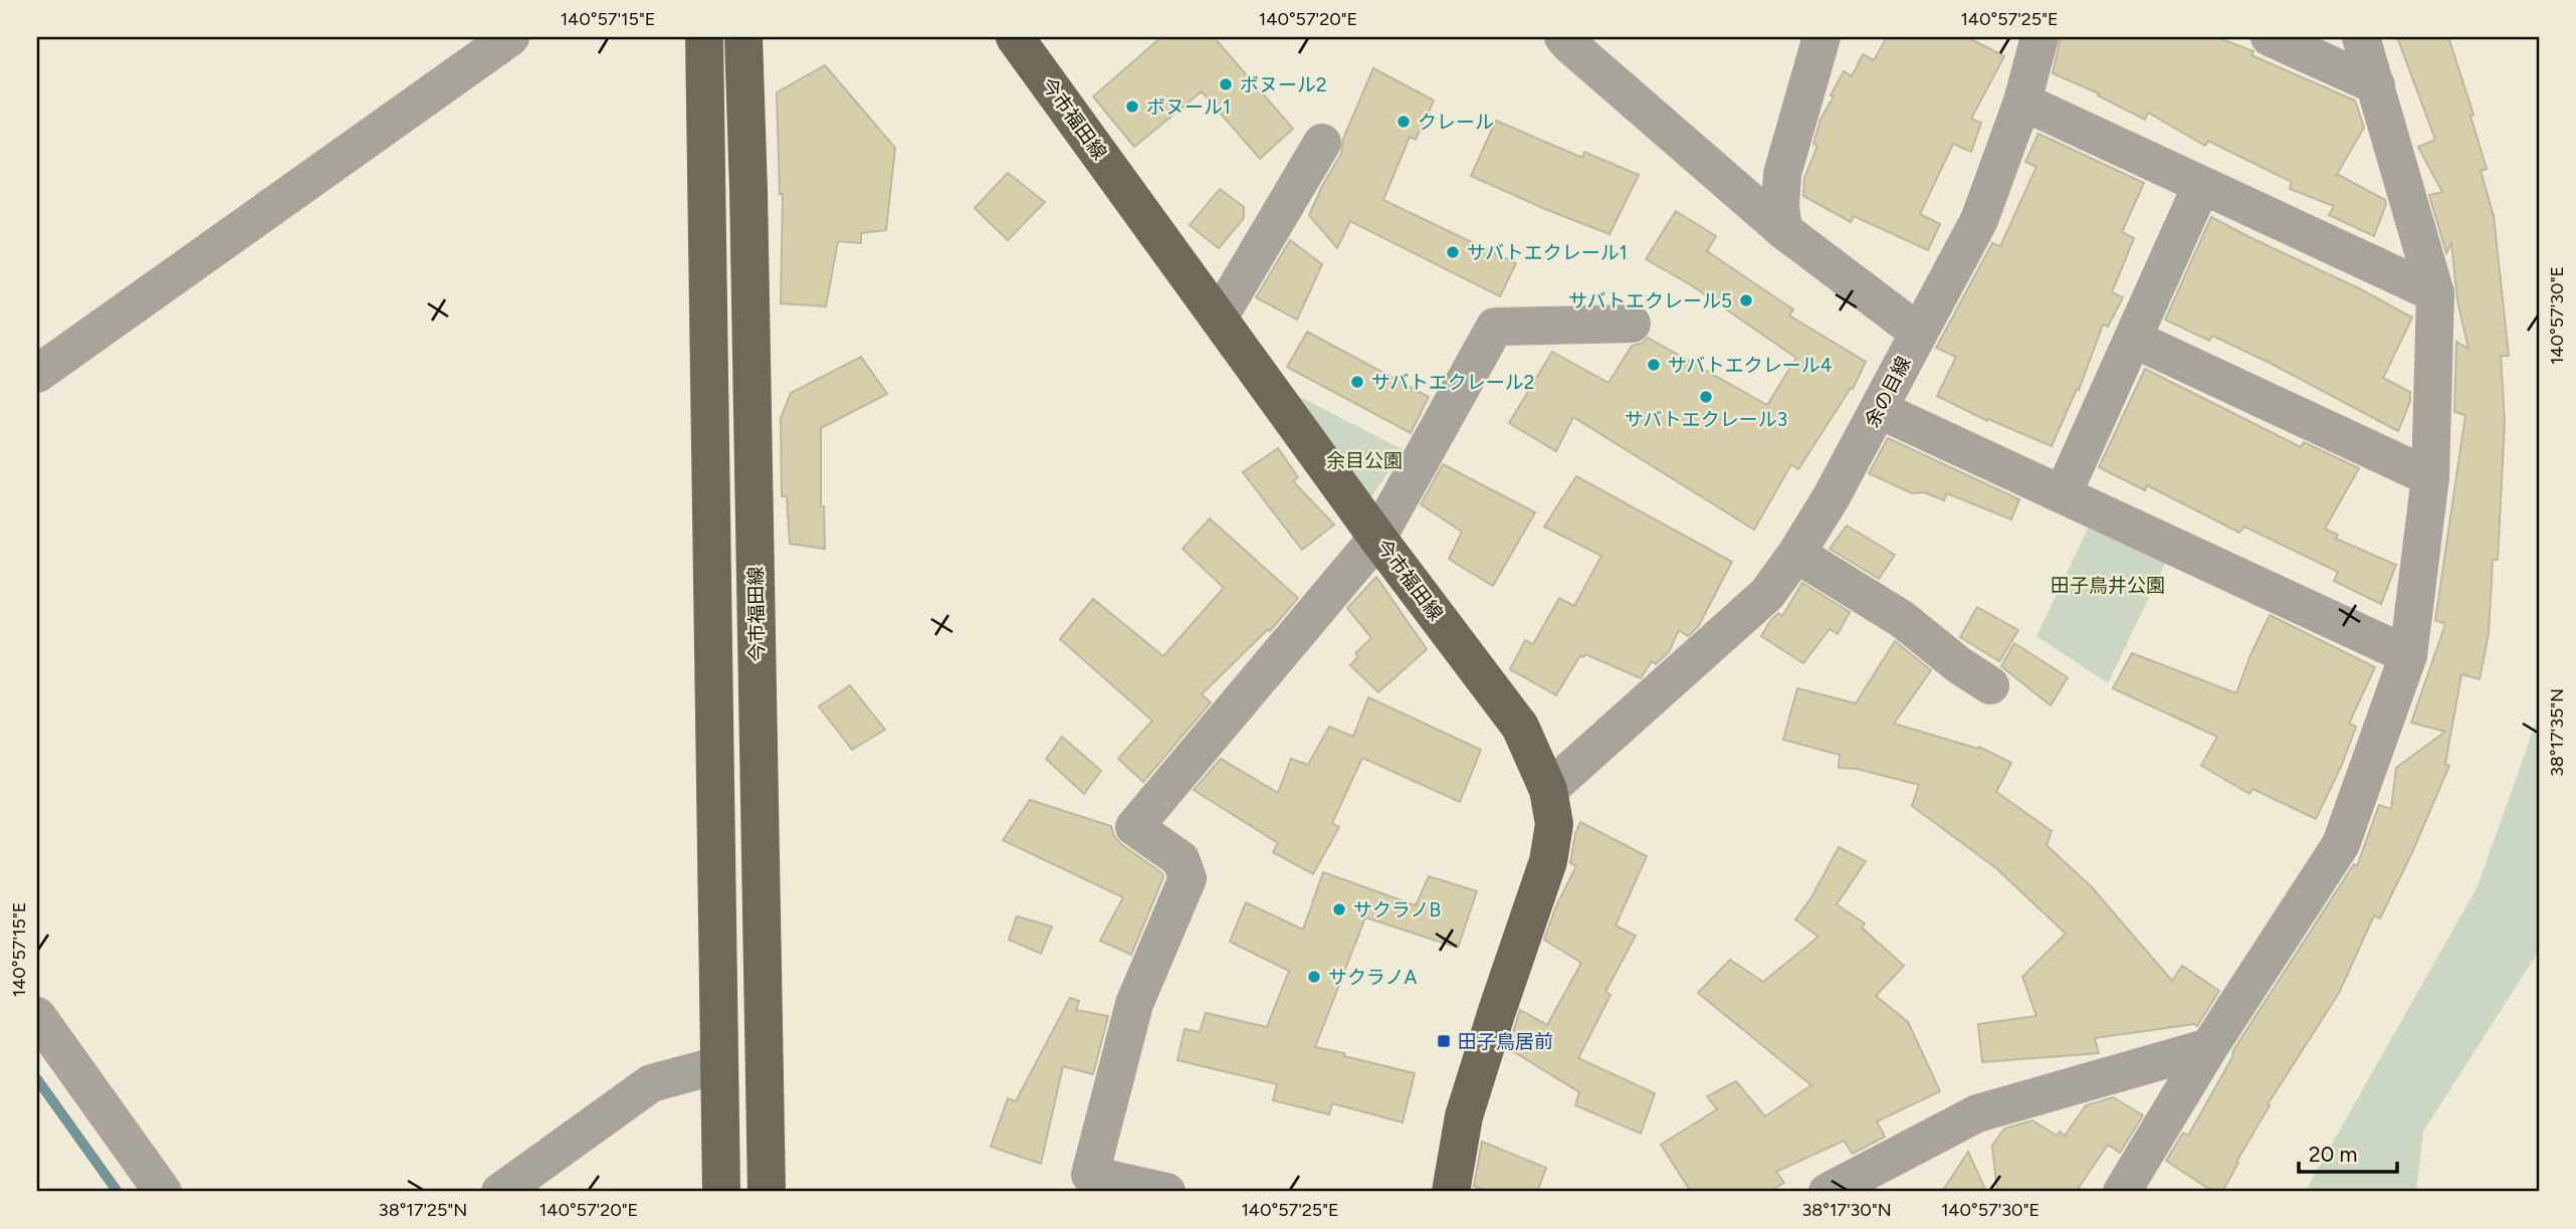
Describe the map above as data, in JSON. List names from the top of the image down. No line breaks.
{"streets":{"main road":["今市福田線"],"street":["余の目線"]},"crossings":[["今市福田線","余の目線"]],"parks":["余目公園","田子鳥井公園"],"places":{"other":["ボヌール2","ボヌール1","クレール","サバトエクレール1","サバトエクレール5","サバトエクレール4","サバトエクレール2","サバトエクレール3","サクラノB","サクラノA"],"transit":["田子鳥居前"]},"scale_bar":"20 m","coordinates":["140°57'15\"E","140°57'20\"E","140°57'25\"E","140°57'30\"E","38°17'35\"N","38°17'25\"N","38°17'30\"N"]}
